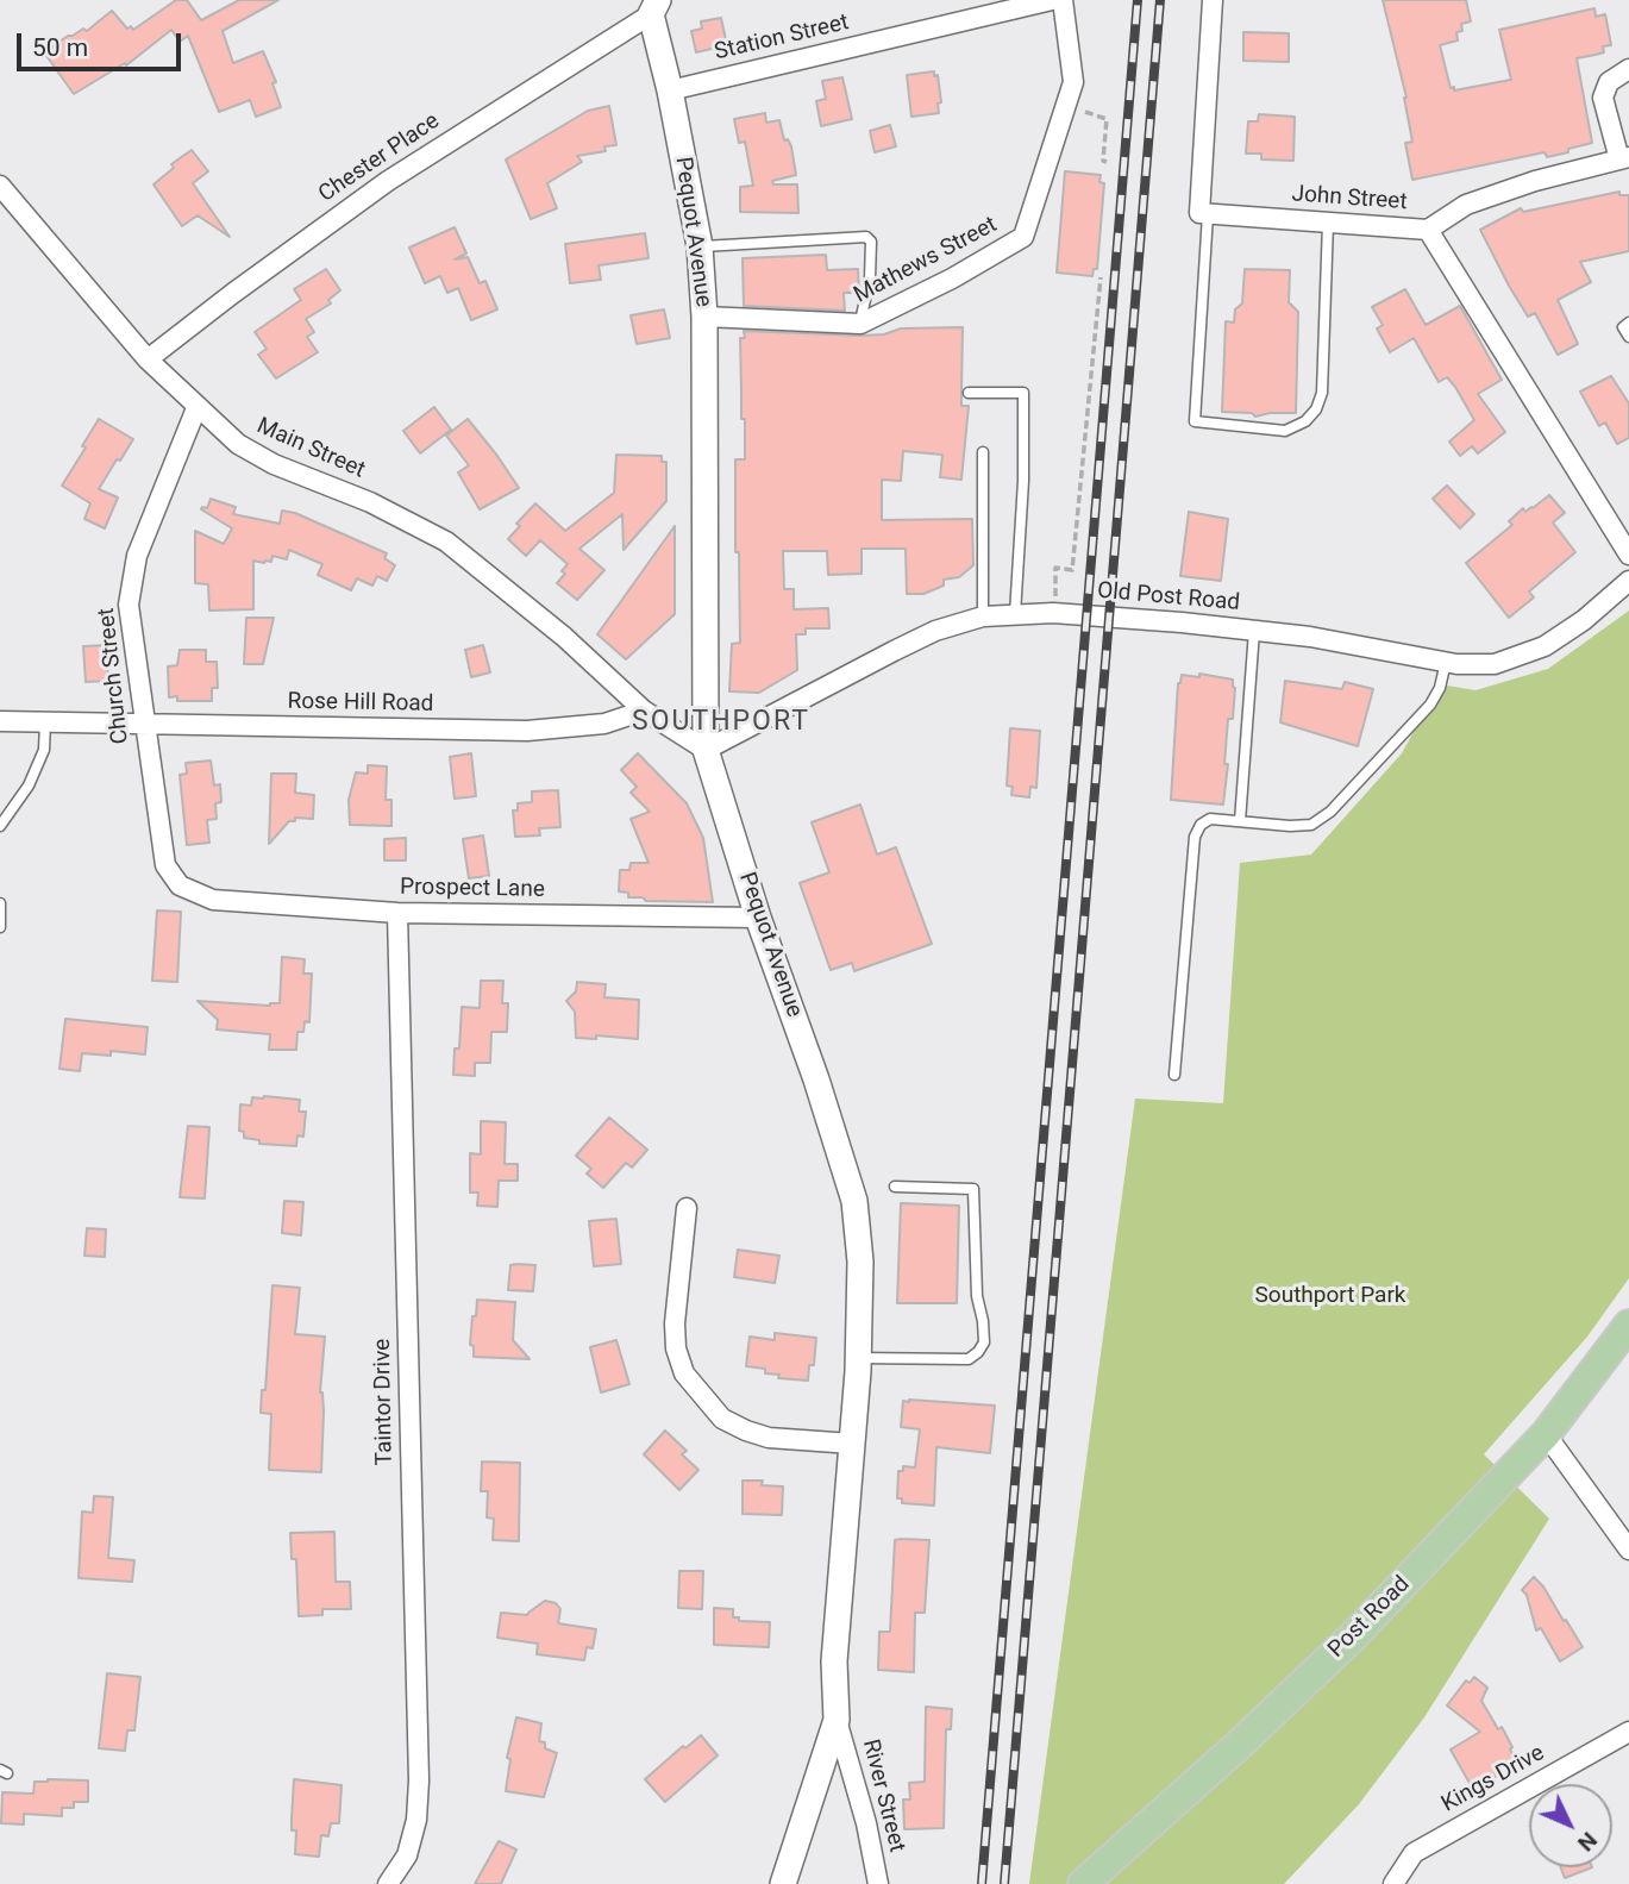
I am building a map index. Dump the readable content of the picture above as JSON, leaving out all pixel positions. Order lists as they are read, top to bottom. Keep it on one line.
{"streets":{"main road":["Post Road"],"street":["Station Street","Chester Place","John Street","Pequot Avenue","Mathews Street","Main Street","Old Post Road","Church Street","Rose Hill Road","Prospect Lane","Taintor Drive","Kings Drive","River Street"]},"crossings":[["Station Street","Pequot Avenue"],["Chester Place","Pequot Avenue"],["Chester Place","Main Street"],["Pequot Avenue","Mathews Street"],["Pequot Avenue","Old Post Road"],["Pequot Avenue","Prospect Lane"],["Pequot Avenue","River Street"],["Main Street","Church Street"],["Main Street","Rose Hill Road"],["Church Street","Rose Hill Road"],["Church Street","Prospect Lane"],["Prospect Lane","Taintor Drive"]],"districts":["SOUTHPORT"],"parks":["Southport Park"],"scale_bar":"50 m","north":"bottom right"}
